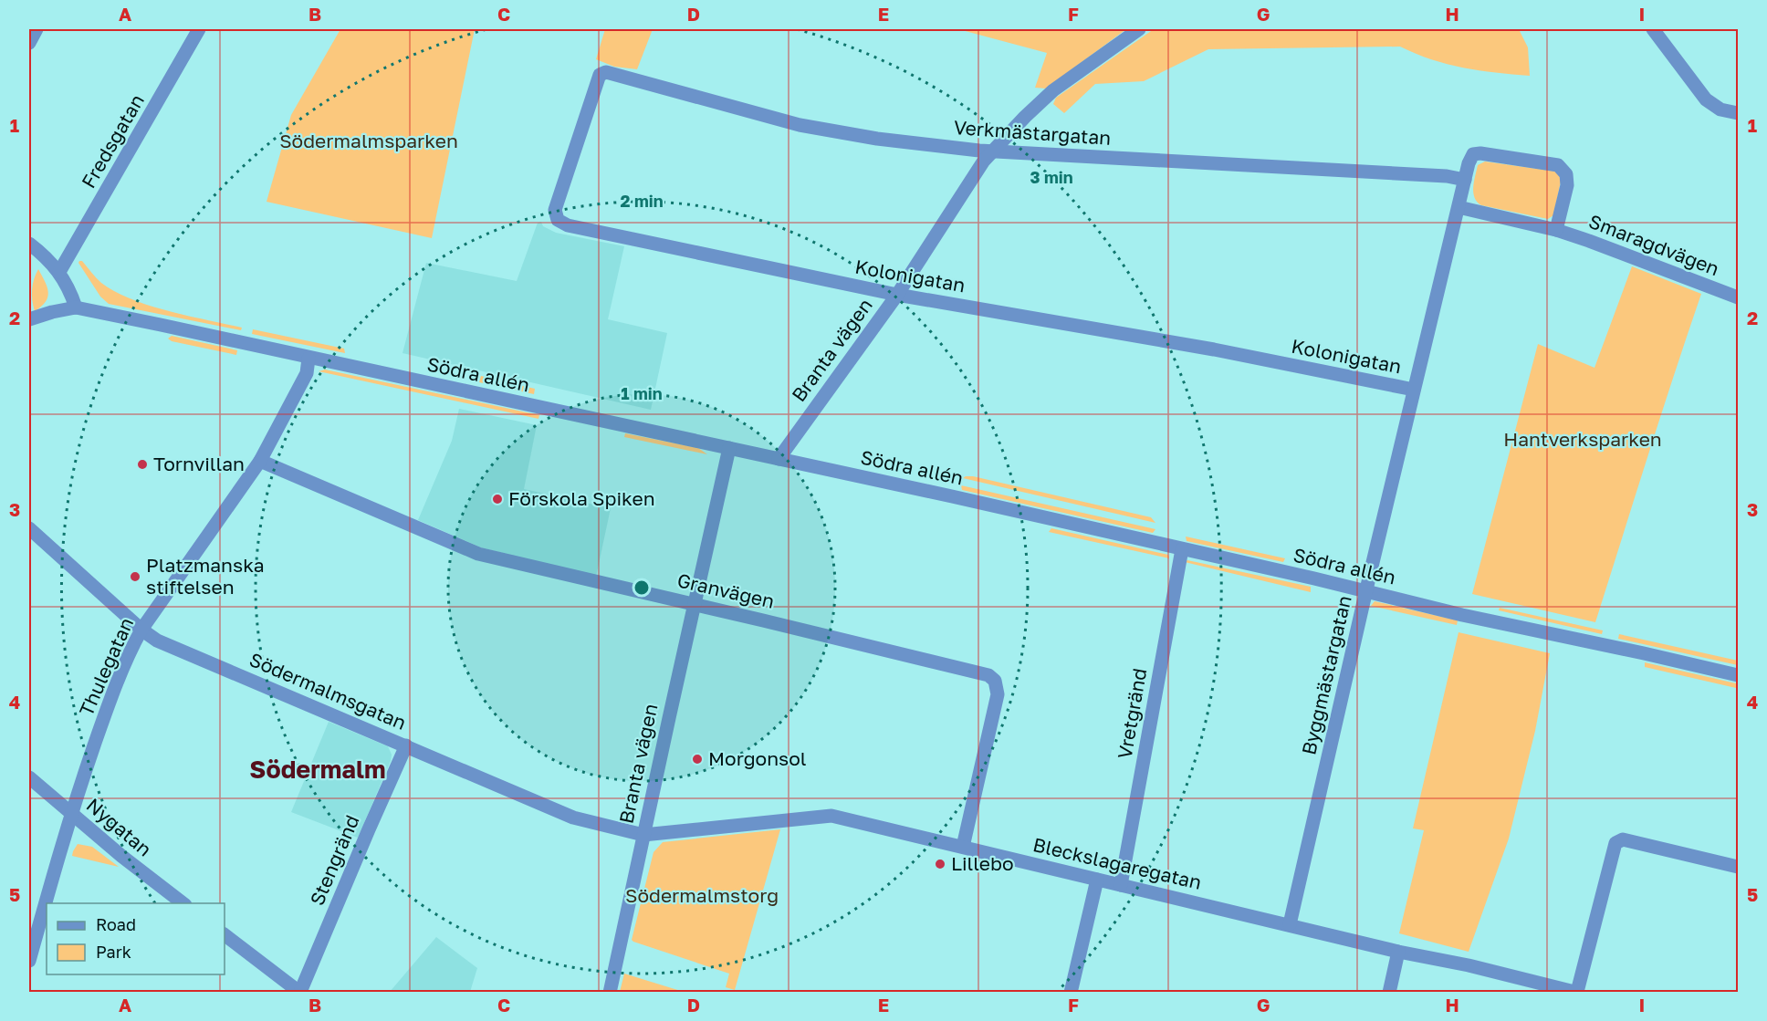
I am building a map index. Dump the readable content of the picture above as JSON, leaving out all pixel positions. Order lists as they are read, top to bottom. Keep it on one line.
{"streets":{"street":["Verkmästargatan","Fredsgatan","Smaragdvägen","Kolonigatan","Branta vägen","Södra allén","Granvägen","Thulegatan","Byggmästargatan","Södermalmsgatan","Vretgränd","Nygatan","Stengränd","Bleckslagaregatan"]},"crossings":[["Verkmästargatan","Kolonigatan"],["Verkmästargatan","Branta vägen"],["Verkmästargatan","Byggmästargatan"],["Smaragdvägen","Byggmästargatan"],["Kolonigatan","Branta vägen"],["Kolonigatan","Byggmästargatan"],["Branta vägen","Södra allén"],["Branta vägen","Granvägen"],["Branta vägen","Södermalmsgatan"],["Branta vägen","Bleckslagaregatan"],["Södra allén","Thulegatan"],["Södra allén","Byggmästargatan"],["Södra allén","Vretgränd"],["Granvägen","Thulegatan"],["Granvägen","Bleckslagaregatan"],["Thulegatan","Södermalmsgatan"],["Thulegatan","Nygatan"],["Byggmästargatan","Bleckslagaregatan"],["Södermalmsgatan","Stengränd"],["Södermalmsgatan","Bleckslagaregatan"],["Vretgränd","Bleckslagaregatan"]],"districts":["Södermalm"],"parks":["Södermalmsparken","Hantverksparken","Södermalmstorg"],"places":["Tornvillan","Förskola Spiken","Platzmanska stiftelsen","Morgonsol","Lillebo"],"legend":["Road","Park"],"grid":{"columns":["A","B","C","D","E","F","G","H","I"],"rows":["1","2","3","4","5"]},"rings":["3 min","2 min","1 min"]}
